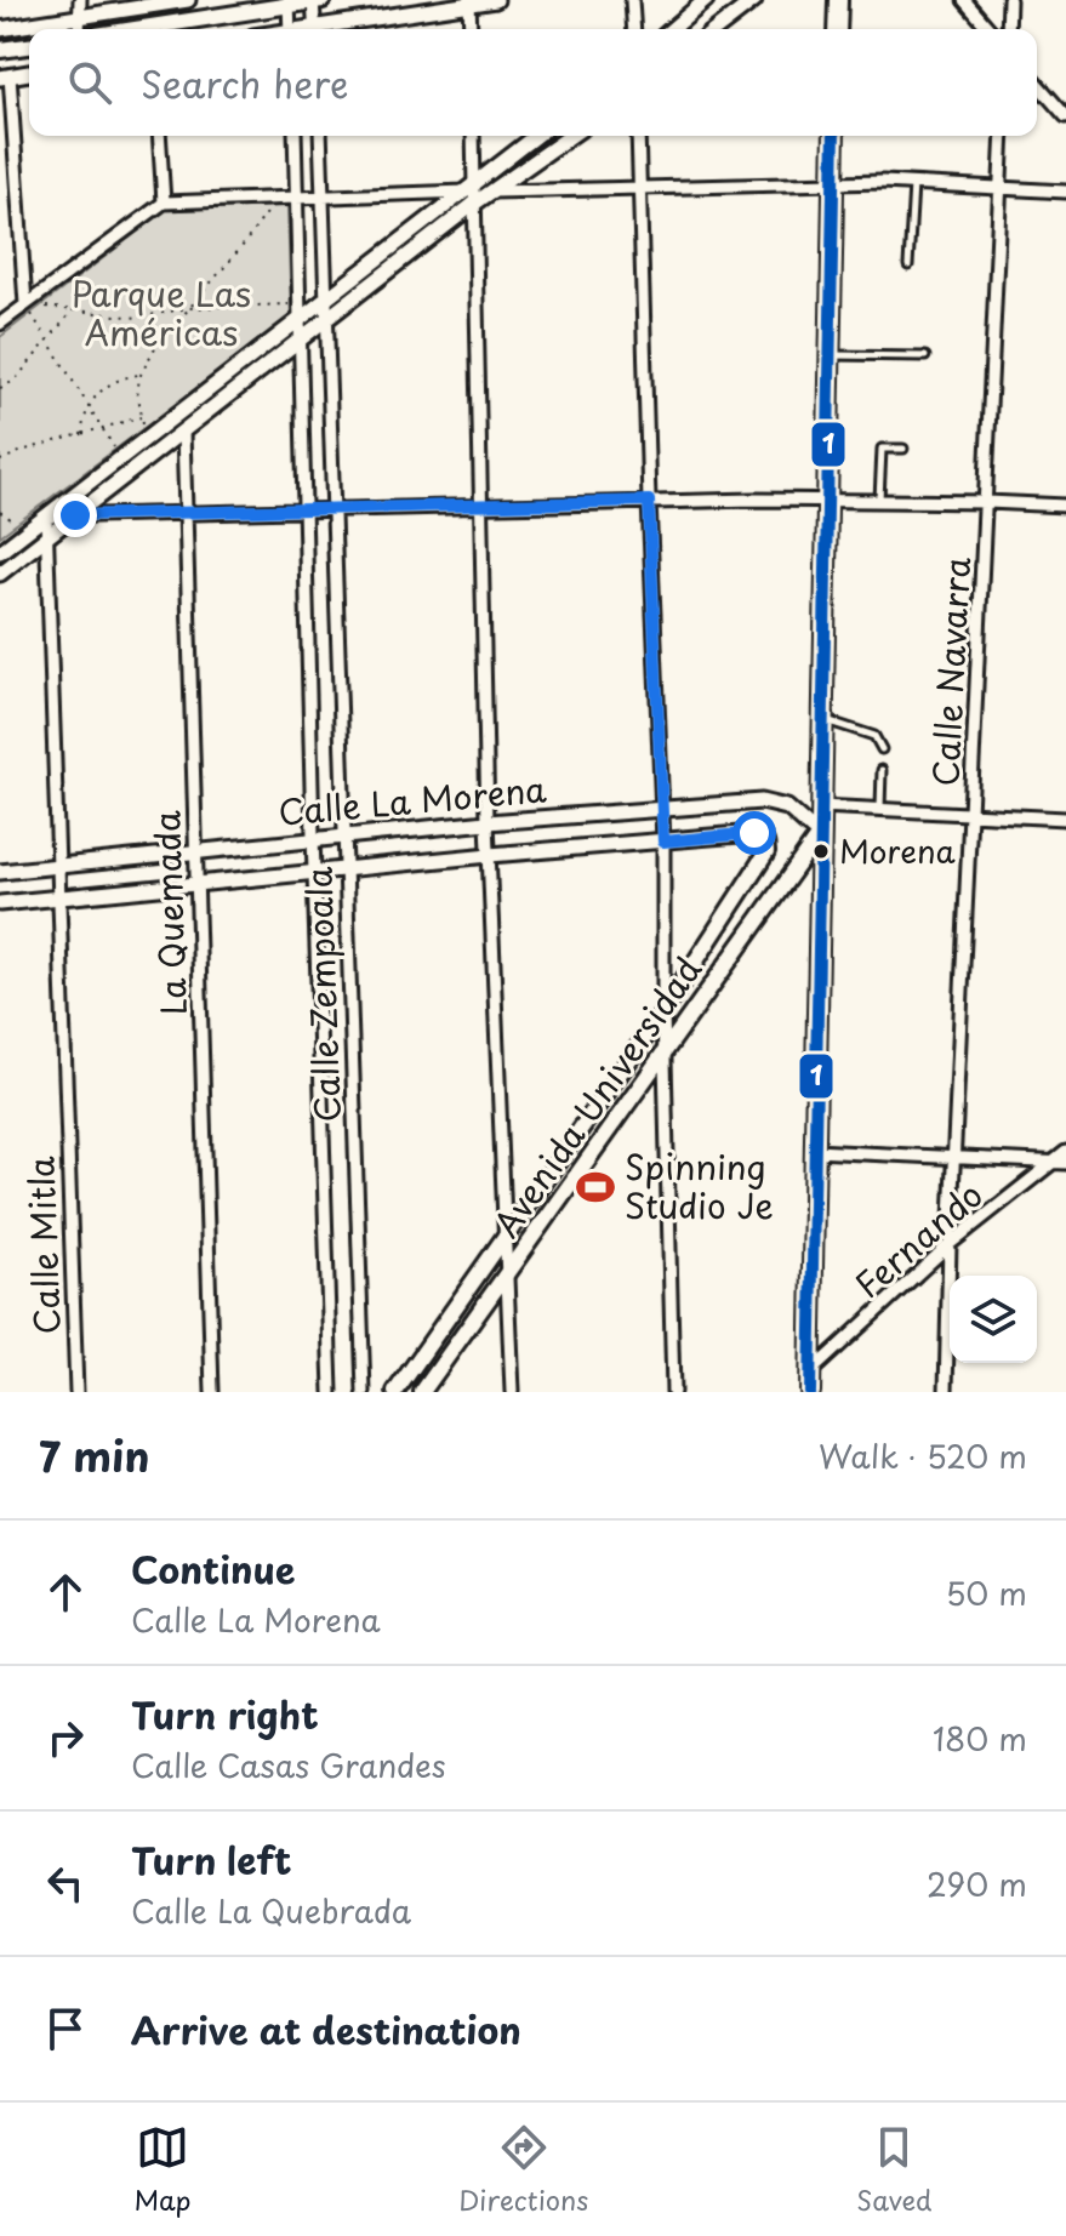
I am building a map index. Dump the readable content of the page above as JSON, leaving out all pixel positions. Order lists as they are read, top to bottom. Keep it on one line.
{"streets":{"main road":["Avenida Universidad"],"street":["Calle Navarra","Calle La Morena","La Quemada","Calle Zempoala","Fernando","Calle Mitla"]},"crossings":[["Calle Navarra","Fernando"],["Calle La Morena","La Quemada"],["Calle La Morena","Calle Zempoala"],["Calle La Morena","Avenida Universidad"],["Calle La Morena","Calle Mitla"]],"parks":["Parque Las Américas"],"places":{"other":["Morena"],"sports":["Spinning Studio Je"]},"lines":["transit line 1"],"page":{"search":"Search here","heading":["7 min","Walk · 520 m"],"list":[["Continue","Calle La Morena","50 m"],["Turn right","Calle Casas Grandes","180 m"],["Turn left","Calle La Quebrada","290 m"],"Arrive at destination"],"nav":["Map","Directions","Saved"]}}
